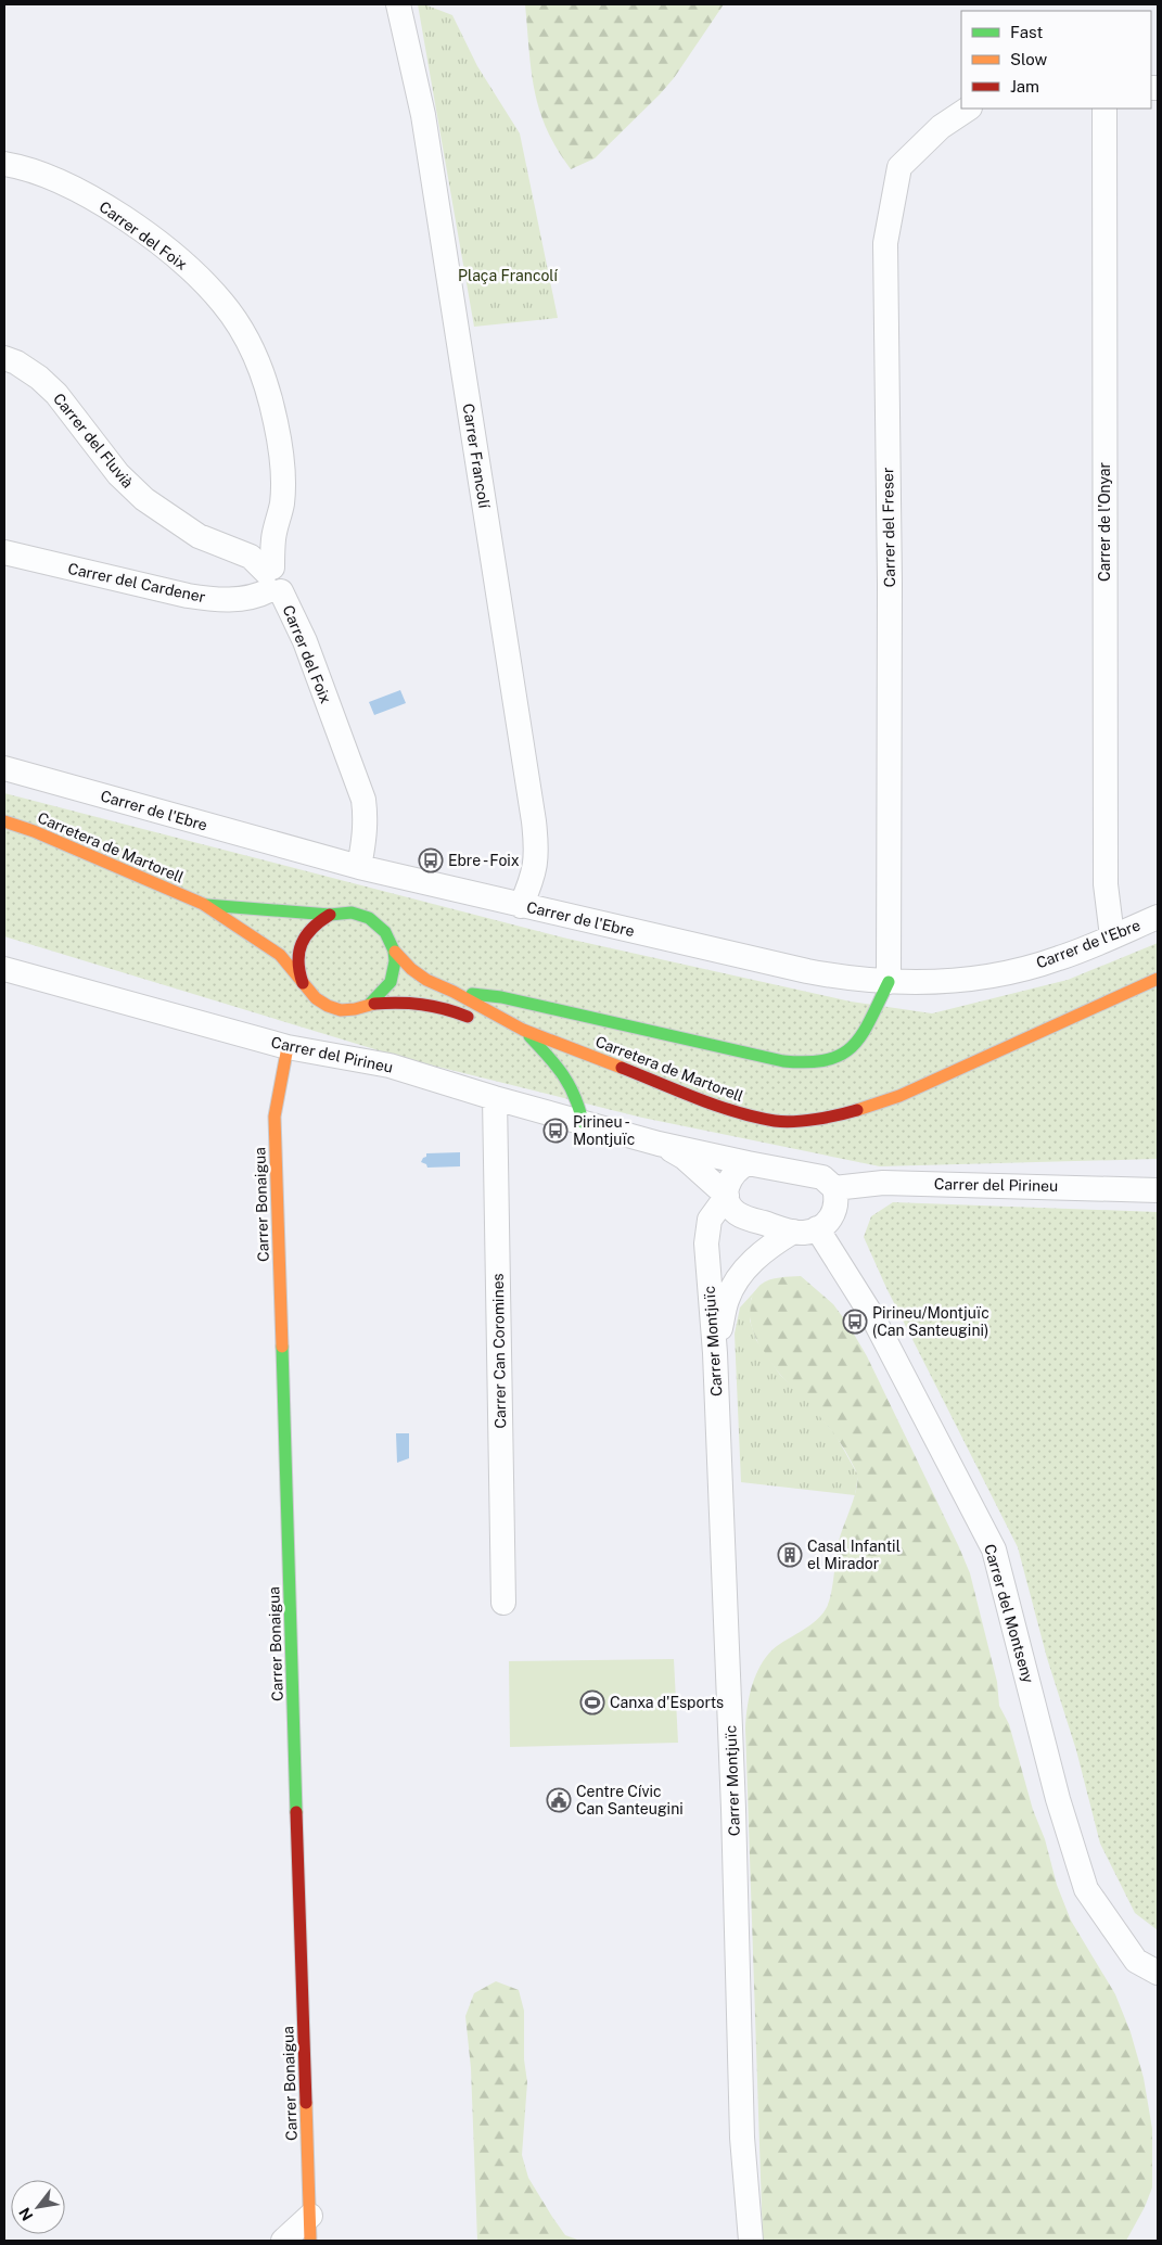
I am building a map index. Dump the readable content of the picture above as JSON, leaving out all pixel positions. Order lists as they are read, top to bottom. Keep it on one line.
{"streets":{"main road":["Carretera de Martorell","Carrer Bonaigua"],"street":["Carrer del Foix","Carrer del Fluvià","Carrer Francolí","Carrer de l'Onyar","Carrer del Freser","Carrer del Cardener","Carrer de l'Ebre","Carrer del Pirineu","Carrer Montjuïc","Carrer Can Coromines","Carrer del Montseny"]},"crossings":[["Carrer del Foix","Carrer del Fluvià"],["Carrer del Foix","Carrer del Cardener"],["Carrer del Foix","Carrer de l'Ebre"],["Carrer del Fluvià","Carrer del Cardener"],["Carrer Francolí","Carrer de l'Ebre"],["Carrer de l'Onyar","Carrer de l'Ebre"],["Carrer del Freser","Carrer de l'Ebre"],["Carrer del Pirineu","Carrer Bonaigua"],["Carrer del Pirineu","Carrer Montjuïc"],["Carrer del Pirineu","Carrer Can Coromines"],["Carrer del Pirineu","Carrer del Montseny"]],"parks":["Plaça Francolí"],"places":{"bus stop":["Ebre - Foix","Pirineu - Montjuïc","Pirineu/Montjuïc (Can Santeugini)"],"building":["Casal Infantil el Mirador"],"sports":["Canxa d'Esports"],"public building":["Centre Cívic Can Santeugini"]},"legend":["Fast","Slow","Jam"],"north":"bottom left"}
